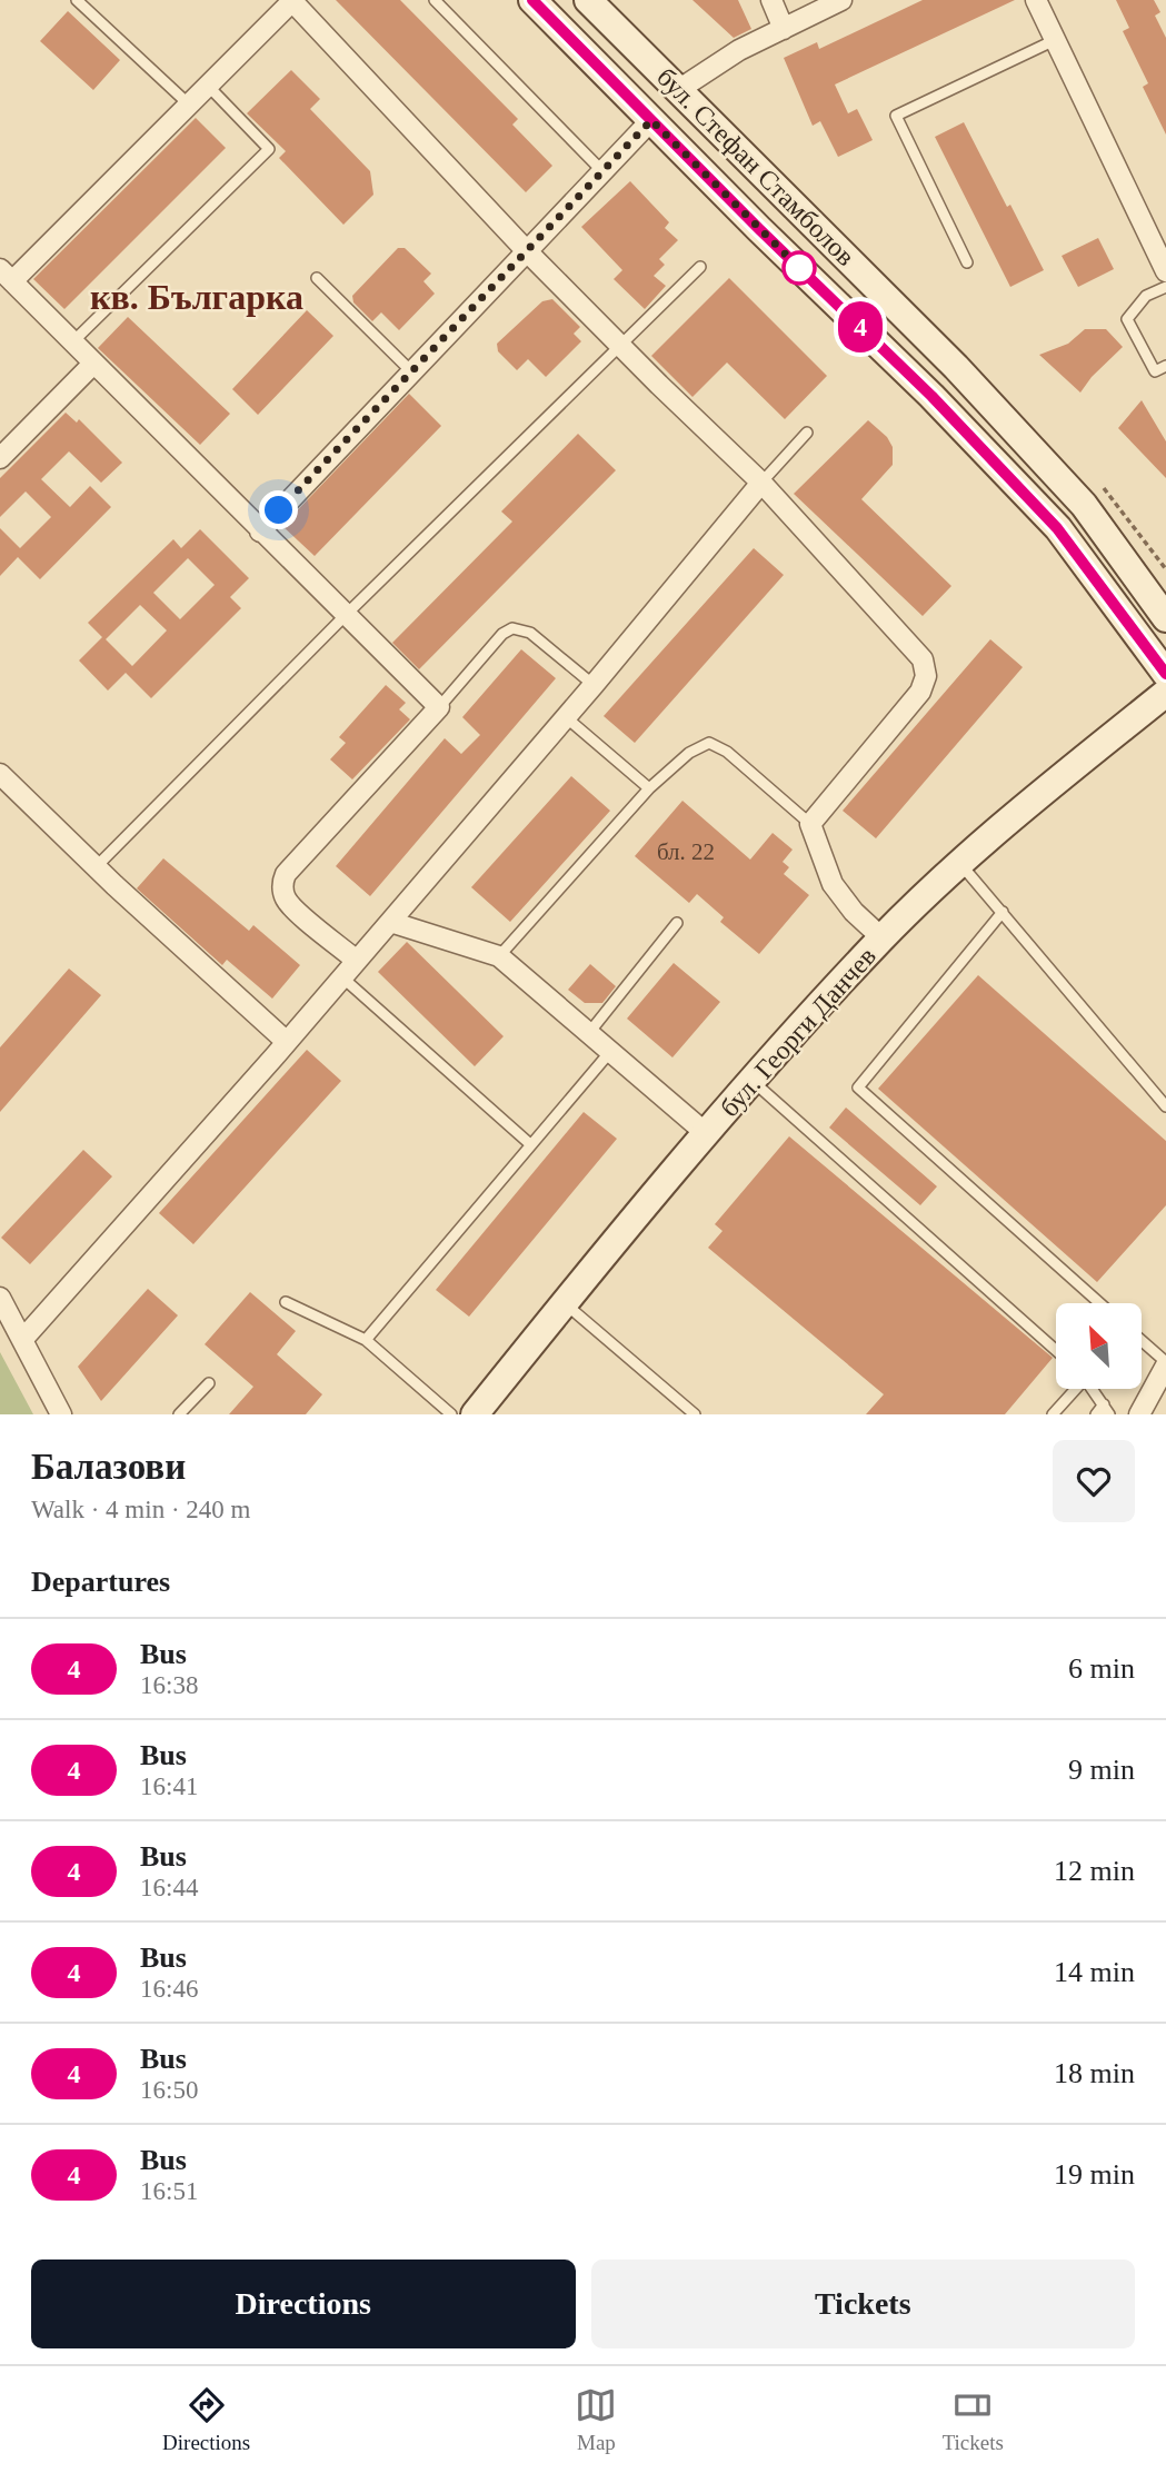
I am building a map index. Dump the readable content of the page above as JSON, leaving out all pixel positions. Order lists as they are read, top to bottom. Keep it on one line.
{"streets":{"main road":["бул. Стефан Стамболов","бул. Георги Данчев"]},"districts":["кв. Българка"],"lines":["bus line 4"],"house_numbers":["бл. 22"],"north":"top left","page":{"on_map":"4","heading":[["Балазови","Walk · 4 min · 240 m"],"Departures"],"list":[{"mark":"4","name":"Bus","note":"16:38","value":"6 min"},{"mark":"4","name":"Bus","note":"16:41","value":"9 min"},{"mark":"4","name":"Bus","note":"16:44","value":"12 min"},{"mark":"4","name":"Bus","note":"16:46","value":"14 min"},{"mark":"4","name":"Bus","note":"16:50","value":"18 min"},{"mark":"4","name":"Bus","note":"16:51","value":"19 min"}],"buttons":["Directions","Tickets"],"tabs":["Directions","Map","Tickets"]}}
